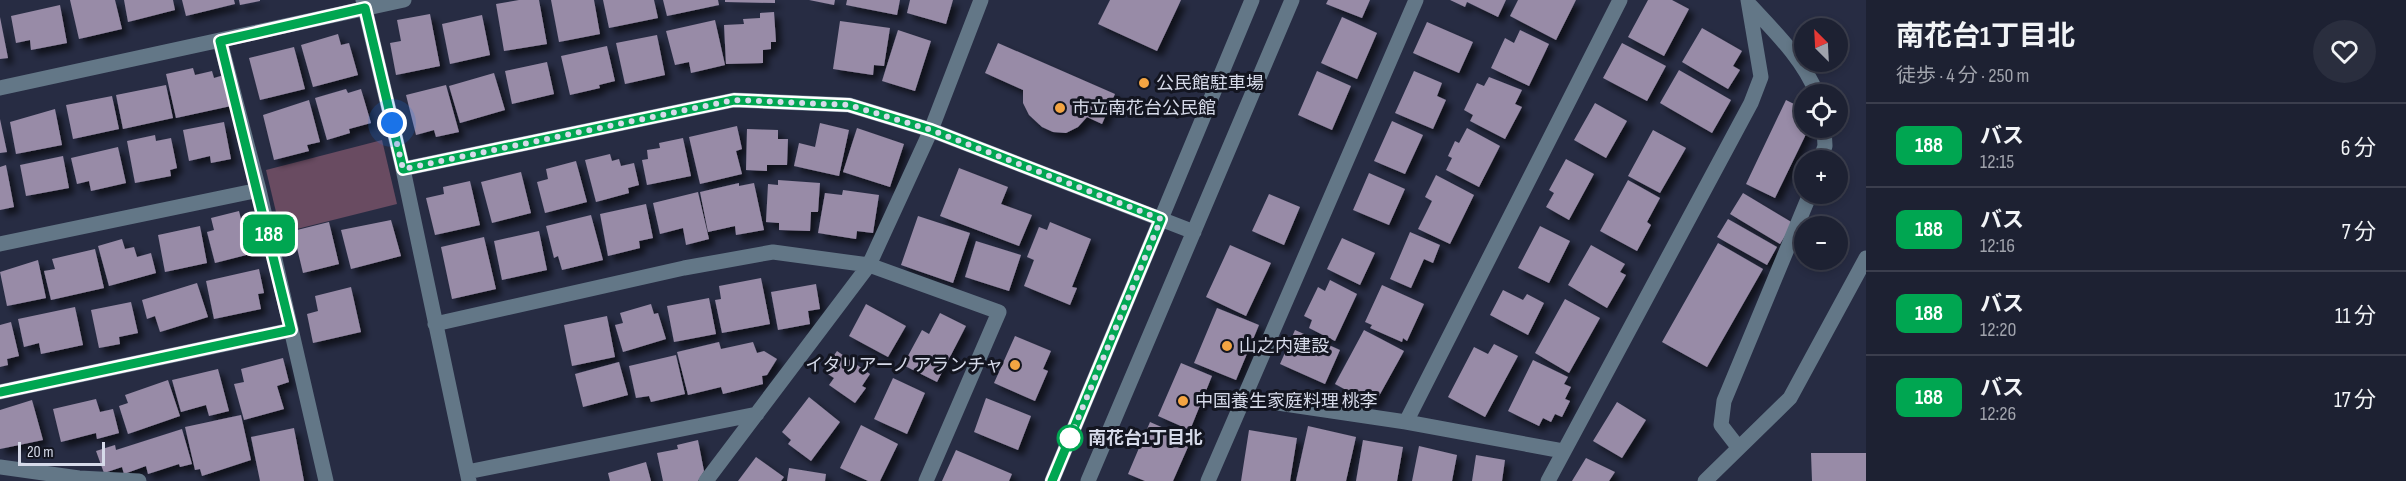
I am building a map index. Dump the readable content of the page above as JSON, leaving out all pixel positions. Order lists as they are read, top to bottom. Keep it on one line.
{"places":["公民館駐車場","市立南花台公民館","山之内建設","イタリアーノ アランチャ","中国養生家庭料理 桃李","南花台1丁目北"],"lines":["bus line 188"],"scale_bar":"20 m","north":"top left","page":{"on_map":"188","heading":["南花台1丁目北","徒歩 · 4 分 · 250 m"],"map_buttons":["+","−"],"list":[{"mark":"188","name":"バス","note":"12:15","value":"6 分"},{"mark":"188","name":"バス","note":"12:16","value":"7 分"},{"mark":"188","name":"バス","note":"12:20","value":"11 分"},{"mark":"188","name":"バス","note":"12:26","value":"17 分"}],"scale":"20 m"}}
